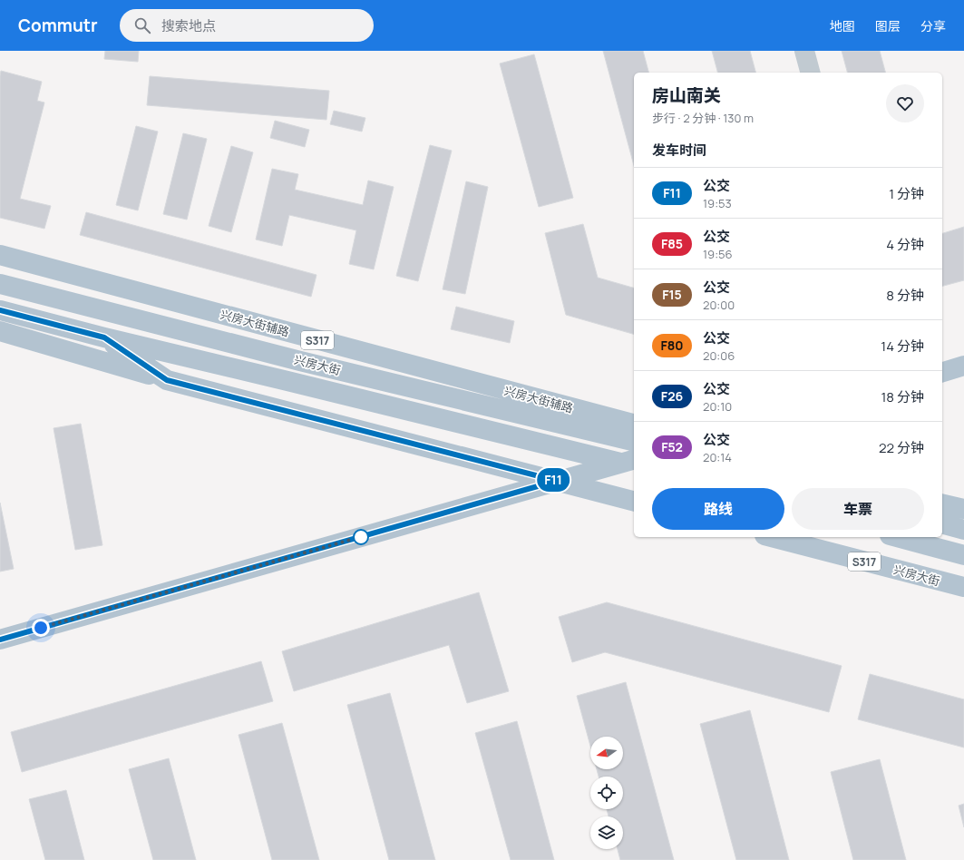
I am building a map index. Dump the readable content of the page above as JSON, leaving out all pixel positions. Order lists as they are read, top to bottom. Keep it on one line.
{"streets":{"main road":["兴房大街辅路","S317","兴房大街"]},"lines":["bus line F11"],"north":"left","page":{"header":"Commutr","search":"搜索地点","nav":["地图","图层","分享"],"on_map":"F11","heading":[["房山南关","步行 · 2 分钟 · 130 m"],"发车时间"],"list":[{"mark":"F11","name":"公交","note":"19:53","value":"1 分钟"},{"mark":"F85","name":"公交","note":"19:56","value":"4 分钟"},{"mark":"F15","name":"公交","note":"20:00","value":"8 分钟"},{"mark":"F80","name":"公交","note":"20:06","value":"14 分钟"},{"mark":"F26","name":"公交","note":"20:10","value":"18 分钟"},{"mark":"F52","name":"公交","note":"20:14","value":"22 分钟"}],"buttons":["路线","车票"]}}
